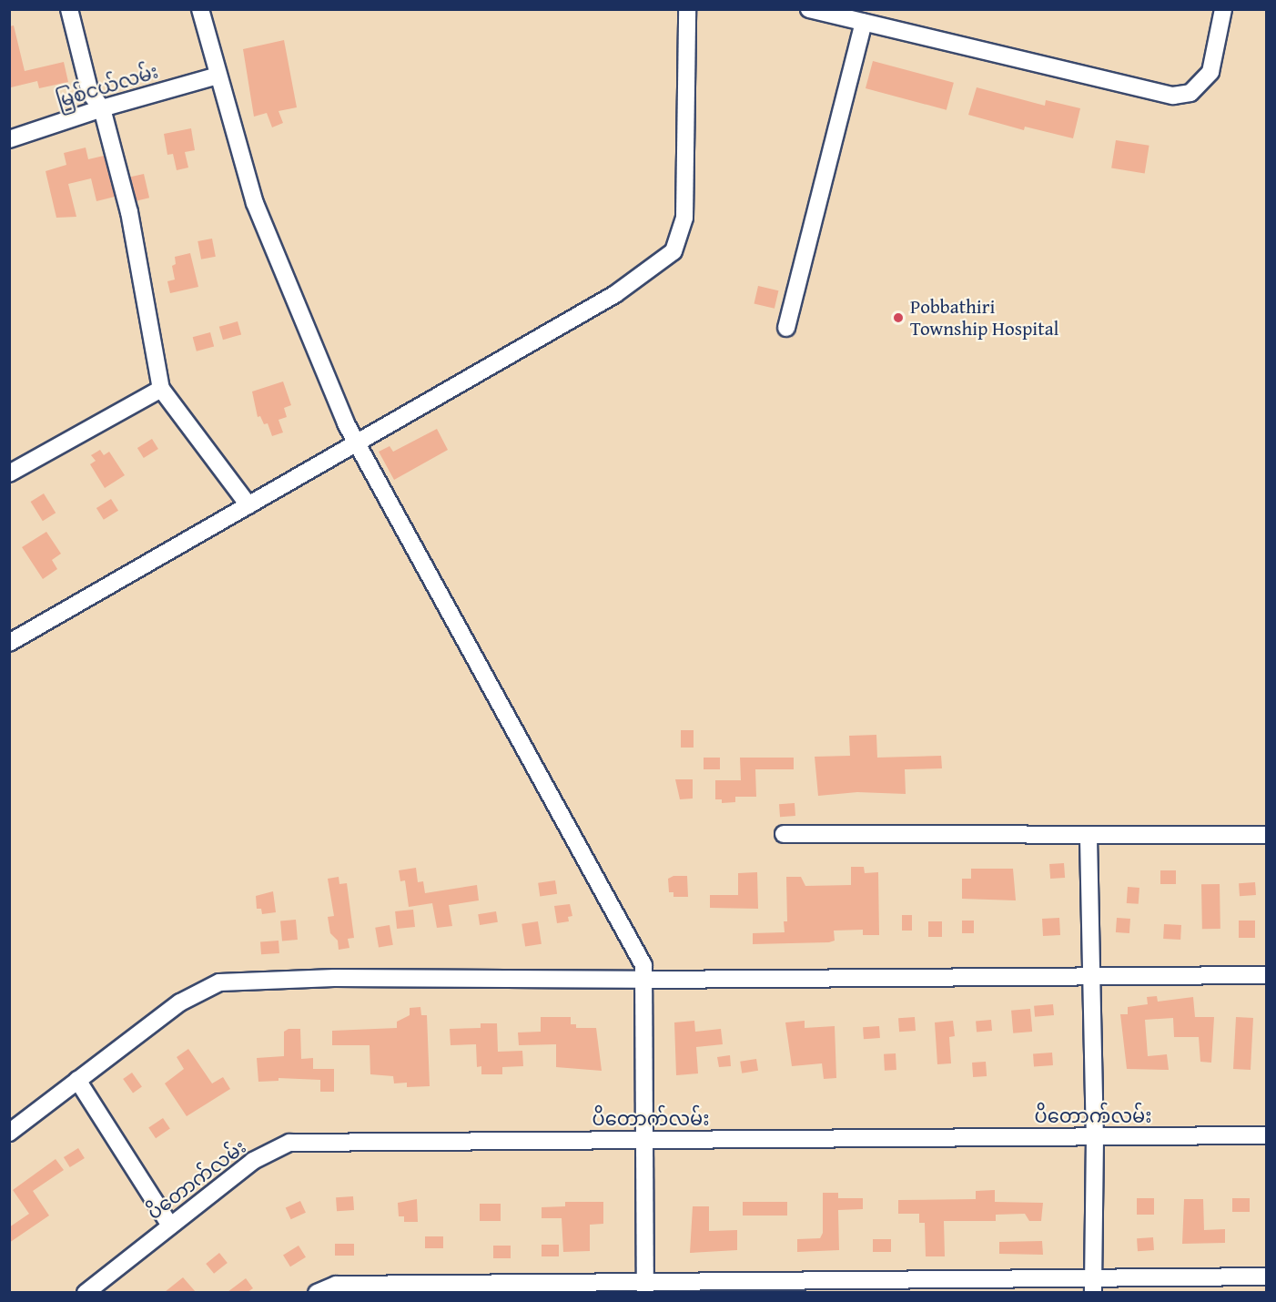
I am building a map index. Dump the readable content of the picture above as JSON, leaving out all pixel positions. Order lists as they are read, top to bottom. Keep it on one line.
{"streets":{"street":["မြစ်ငယ်လမ်း","ပိတောက်လမ်း"]},"places":["Pobbathiri Township Hospital"]}
